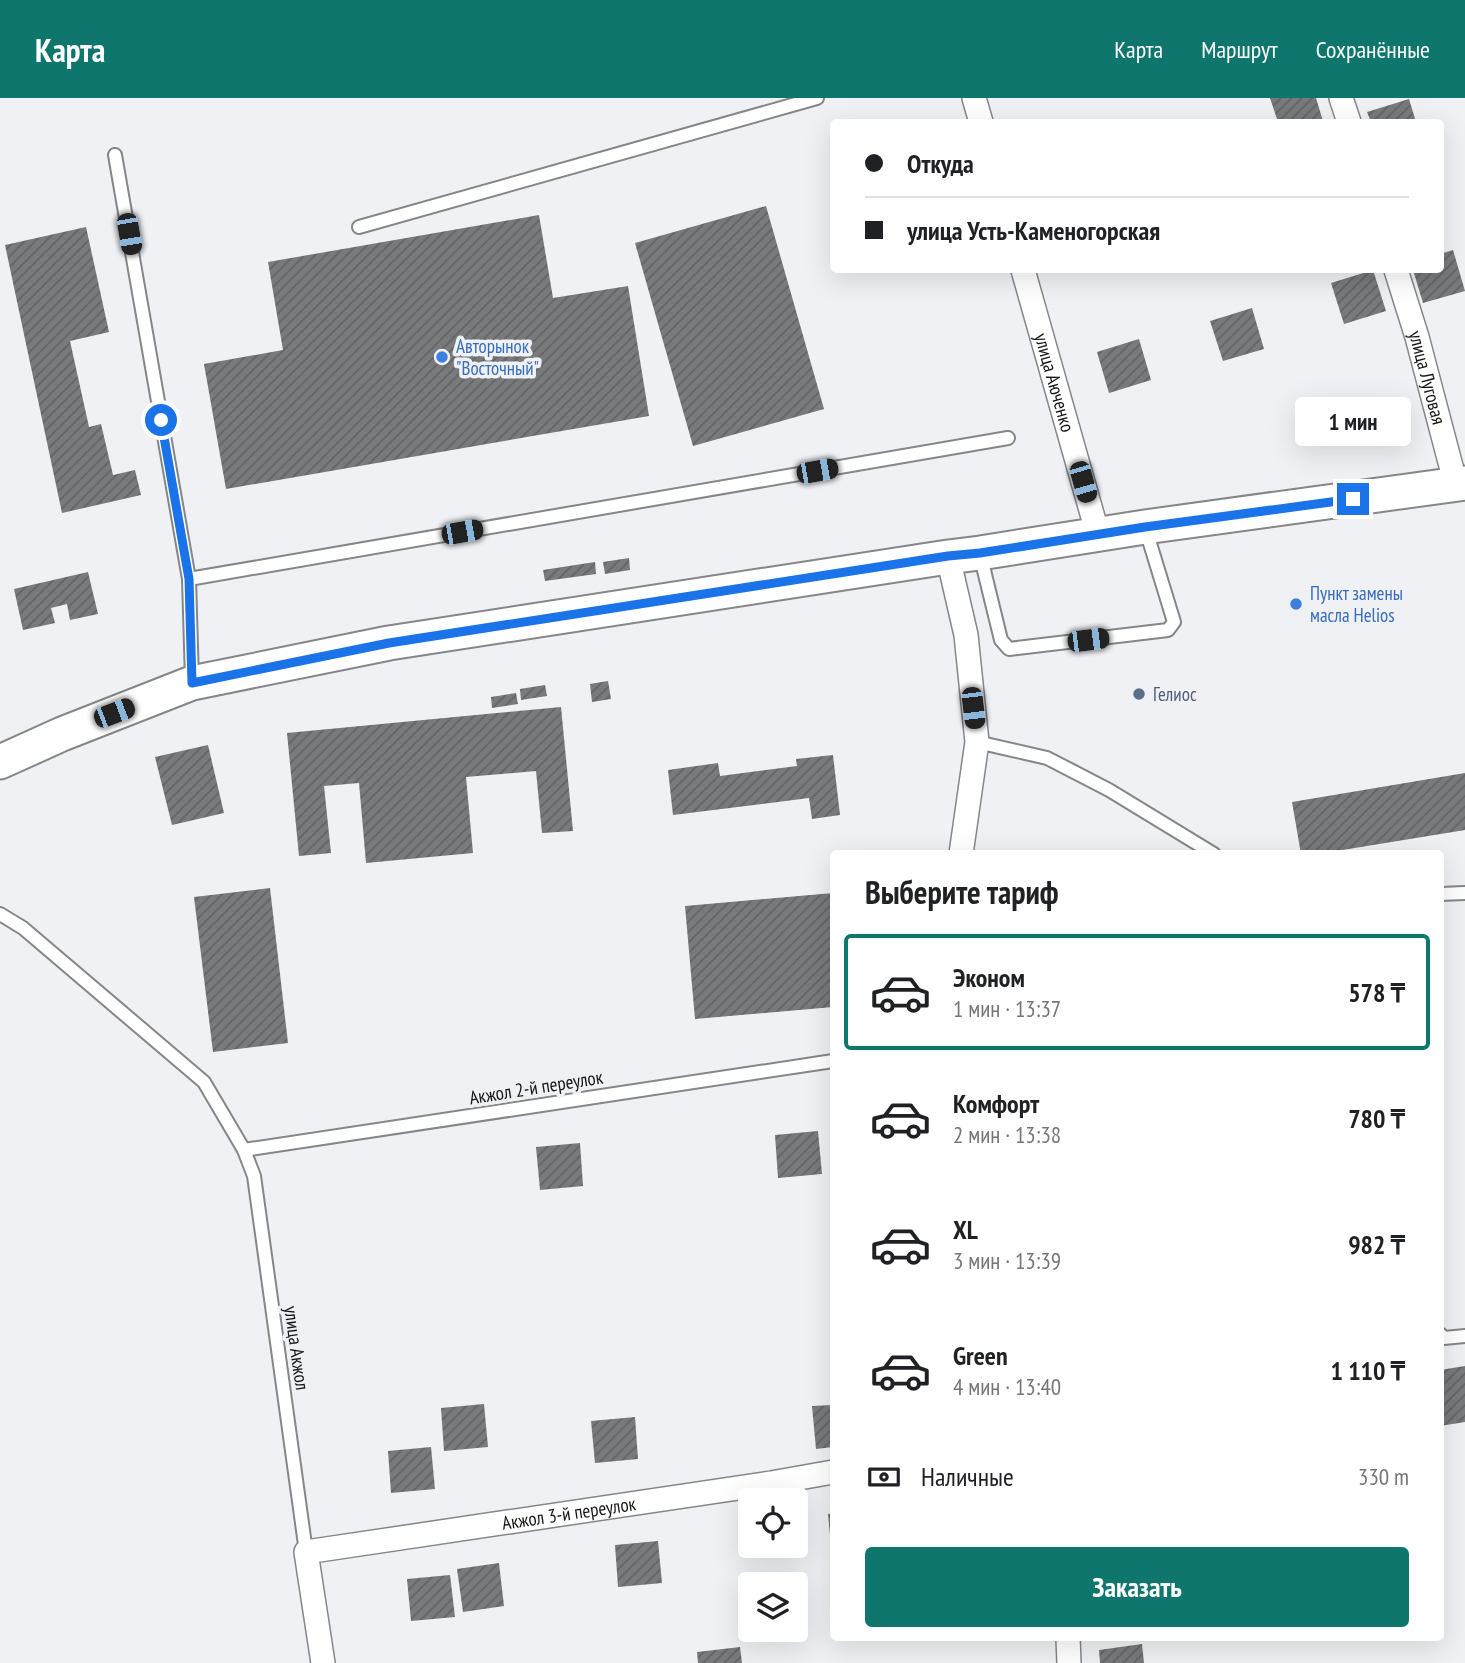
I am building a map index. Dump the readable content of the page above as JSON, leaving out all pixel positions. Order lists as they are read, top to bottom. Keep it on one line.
{"streets":{"street":["улица Луговая","улица Аюченко","Акжол 3-й переулок"],"lane":["Акжол 2-й переулок","улица Акжол"]},"crossings":[["Акжол 2-й переулок","улица Акжол"],["улица Акжол","Акжол 3-й переулок"]],"places":["Авторынок \"Восточный\"","Пункт замены масла Helios","Гелиос"],"page":{"header":"Карта","nav":["Карта","Маршрут","Сохранённые"],"banner":["Откуда","улица Усть-Каменогорская"],"bubble":"1 мин","heading":"Выберите тариф","list":[{"name":"Эконом","note":"1 мин · 13:37","value":"578 ₸"},{"name":"Комфорт","note":"2 мин · 13:38","value":"780 ₸"},{"name":"XL","note":"3 мин · 13:39","value":"982 ₸"},{"name":"Green","note":"4 мин · 13:40","value":"1 110 ₸"}],"pay":["Наличные","330 m"],"buttons":"Заказать"}}
